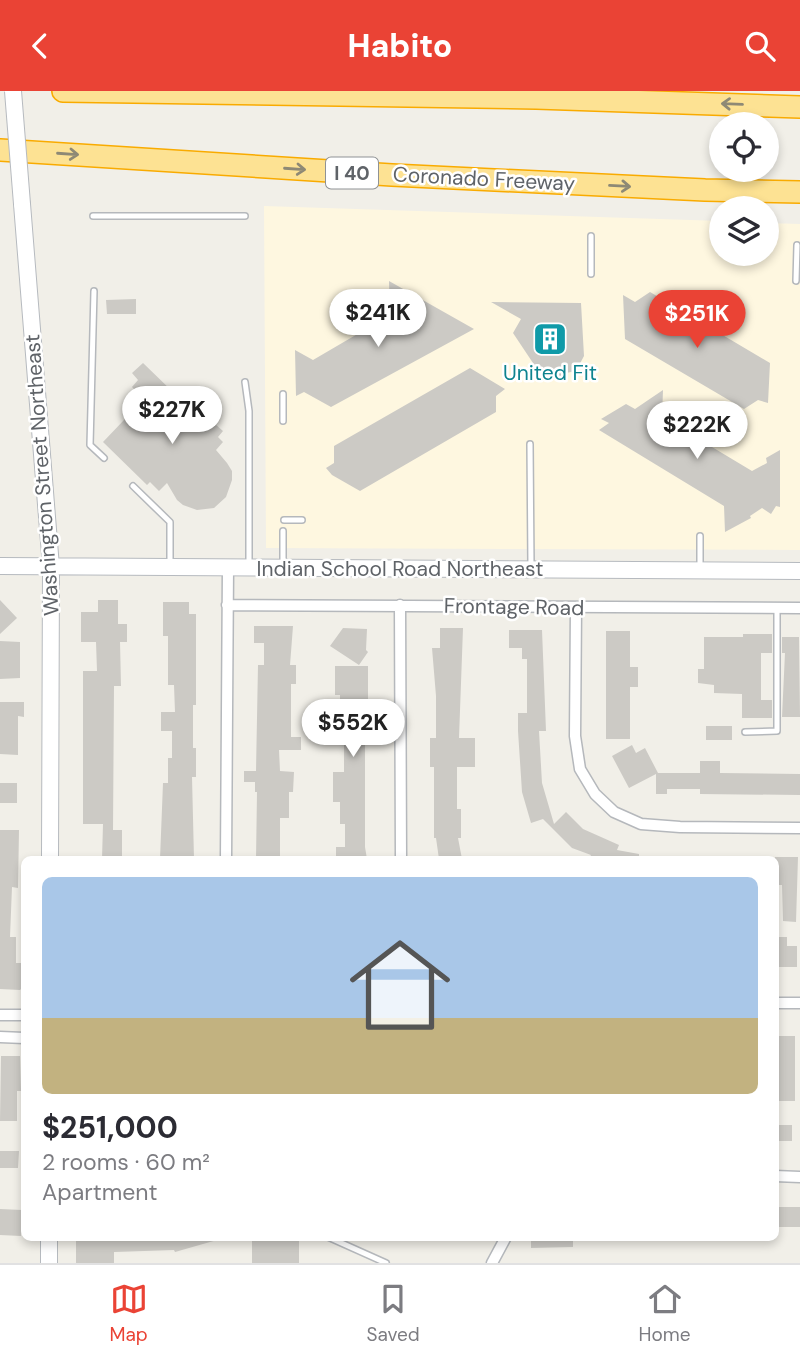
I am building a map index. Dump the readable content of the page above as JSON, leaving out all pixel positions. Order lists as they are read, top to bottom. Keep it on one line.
{"streets":{"highway":["I 40","Coronado Freeway"],"street":["Washington Street Northeast","Indian School Road Northeast","Frontage Road"]},"crossings":[["Washington Street Northeast","Indian School Road Northeast"]],"places":{"building":["United Fit"]},"page":{"header":"Habito","price":["$241K","$251K","$227K","$222K","$552K"],"list":[{"name":"$251,000","note":"2 rooms · 60 m² · Apartment"}],"tabs":["Map","Saved","Home"]}}
